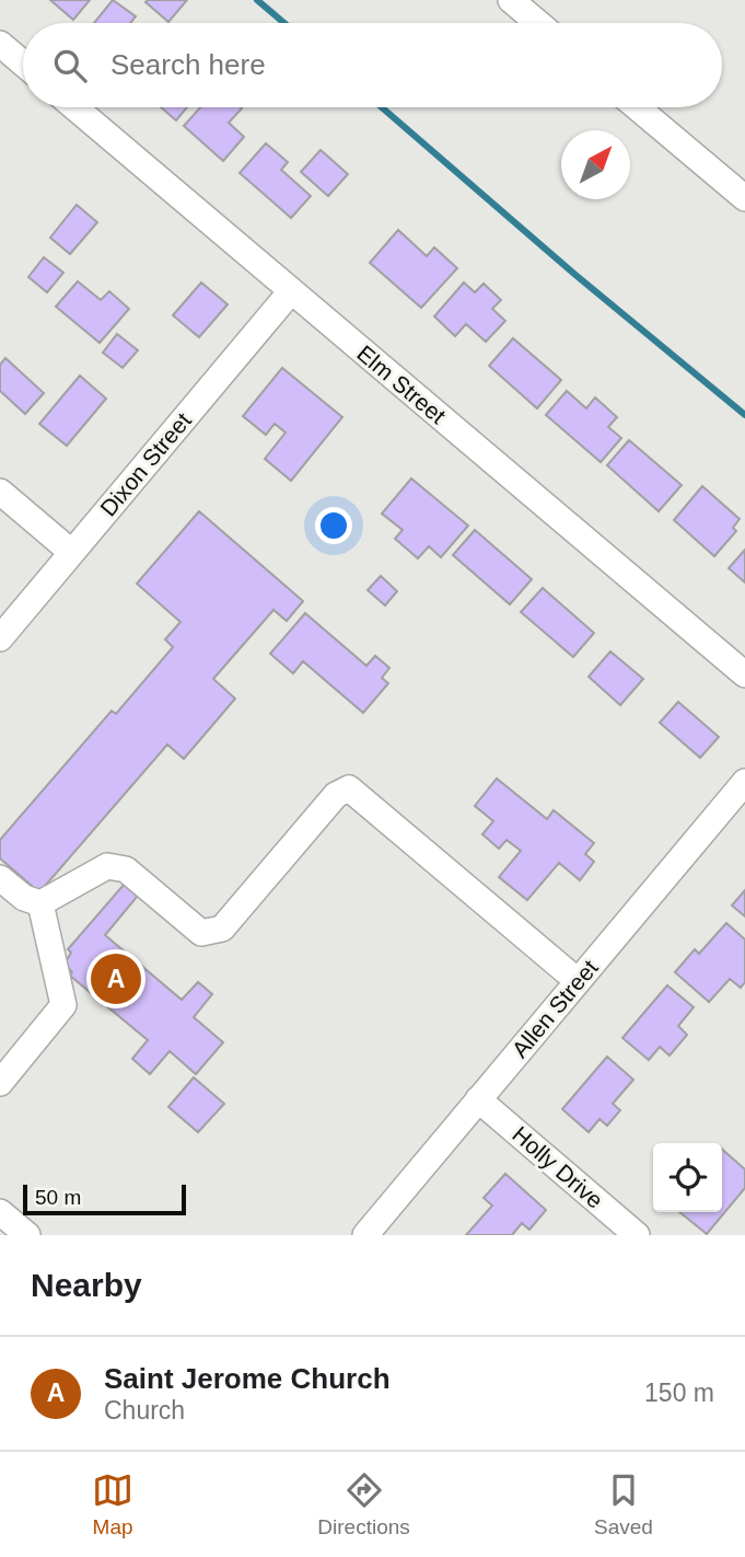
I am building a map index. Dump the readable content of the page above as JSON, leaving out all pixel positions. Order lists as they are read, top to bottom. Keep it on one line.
{"streets":{"street":["Elm Street","Dixon Street","Allen Street","Holly Drive"]},"crossings":[["Elm Street","Dixon Street"],["Allen Street","Holly Drive"]],"scale_bar":"50 m","north":"top right","page":{"search":"Search here","pins":"A","scale":"50 m","heading":"Nearby","list":[{"mark":"A","name":"Saint Jerome Church","note":"Church","value":"150 m"}],"nav":["Map","Directions","Saved"]}}
